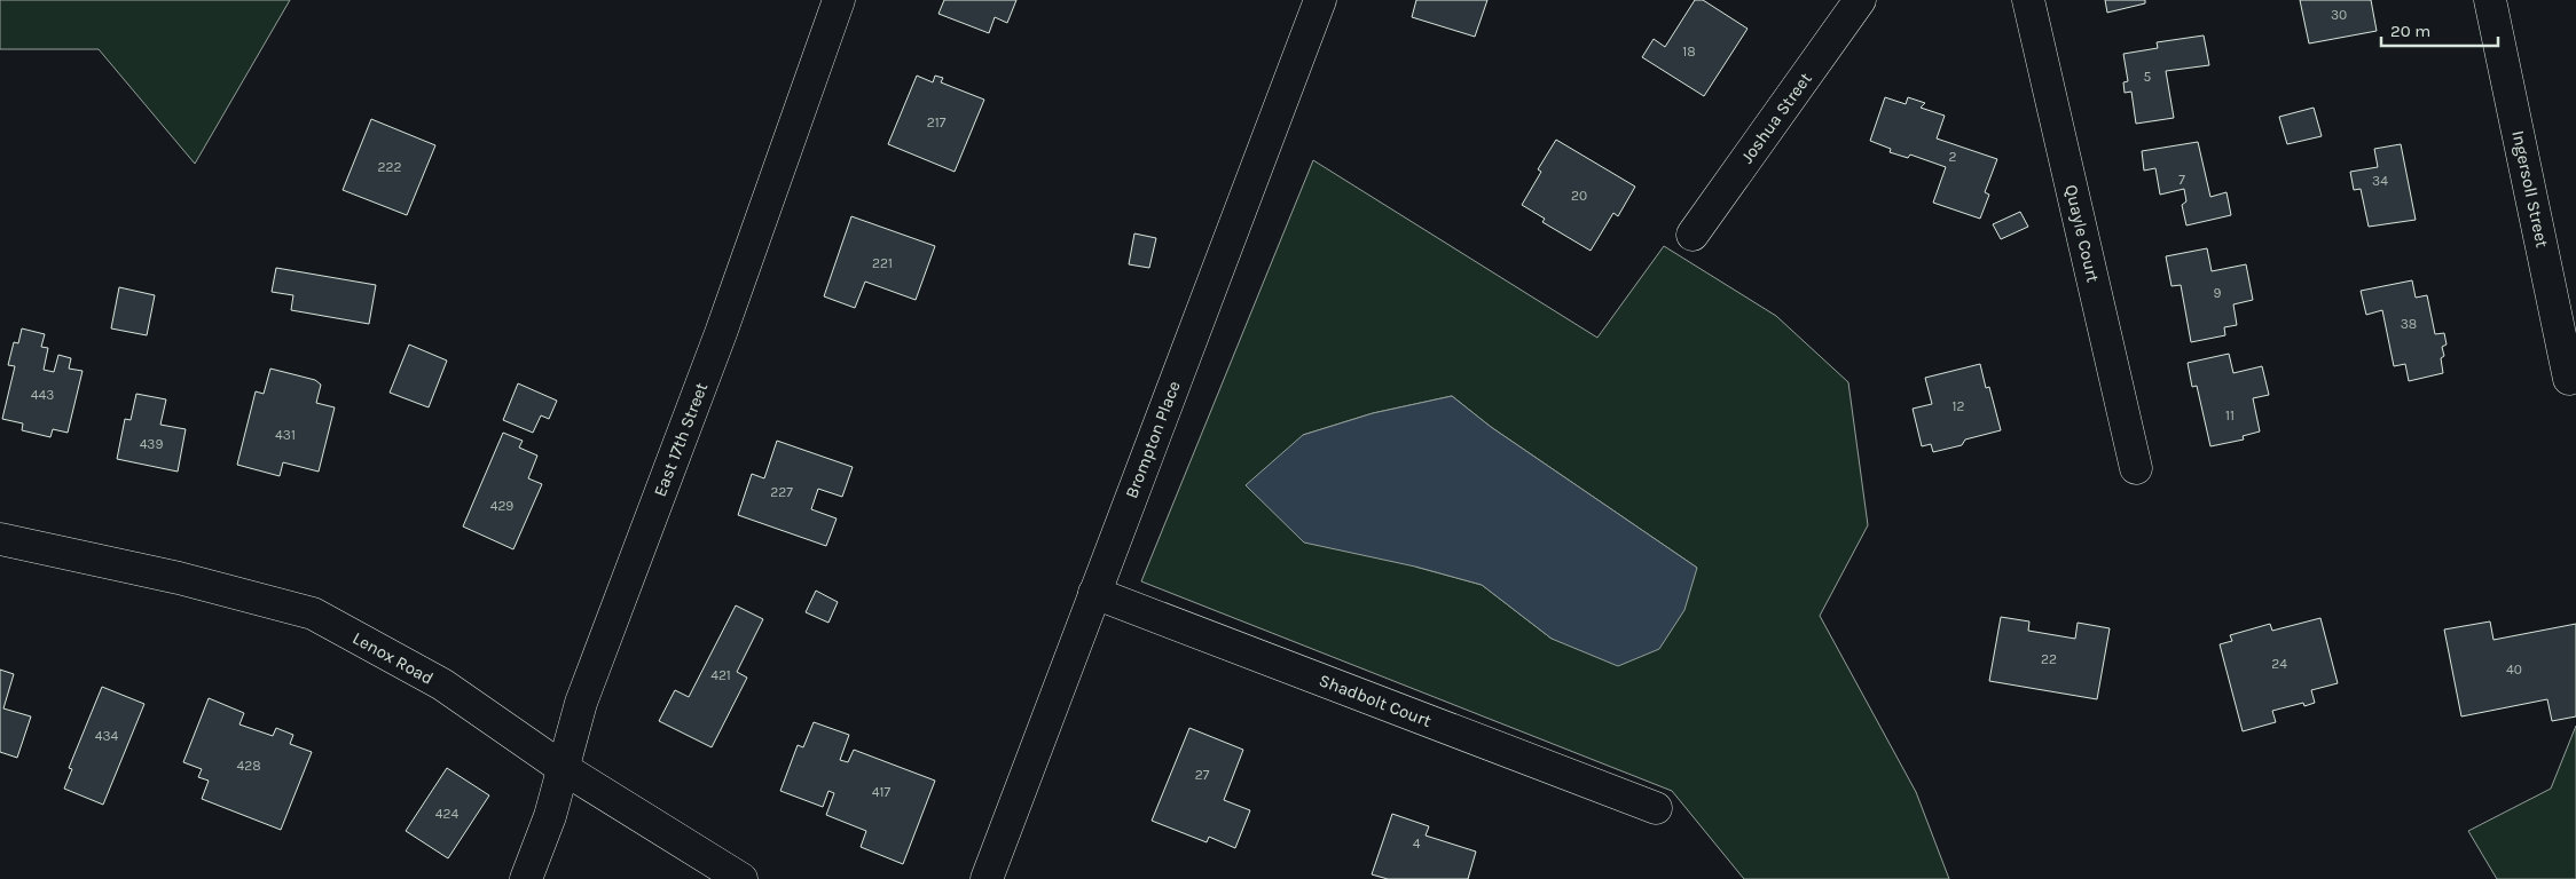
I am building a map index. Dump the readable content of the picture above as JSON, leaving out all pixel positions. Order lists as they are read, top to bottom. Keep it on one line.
{"streets":{"street":["Joshua Street","Ingersoll Street","Quayle Court","East 17th Street","Brompton Place","Lenox Road","Shadbolt Court"]},"crossings":[["East 17th Street","Lenox Road"],["Brompton Place","Shadbolt Court"]],"house_numbers":["30","18","5","217","2","222","7","34","20","221","9","38","443","12","11","431","439","227","429","22","24","40","421","434","428","27","417","424","4"],"scale_bar":"20 m"}
